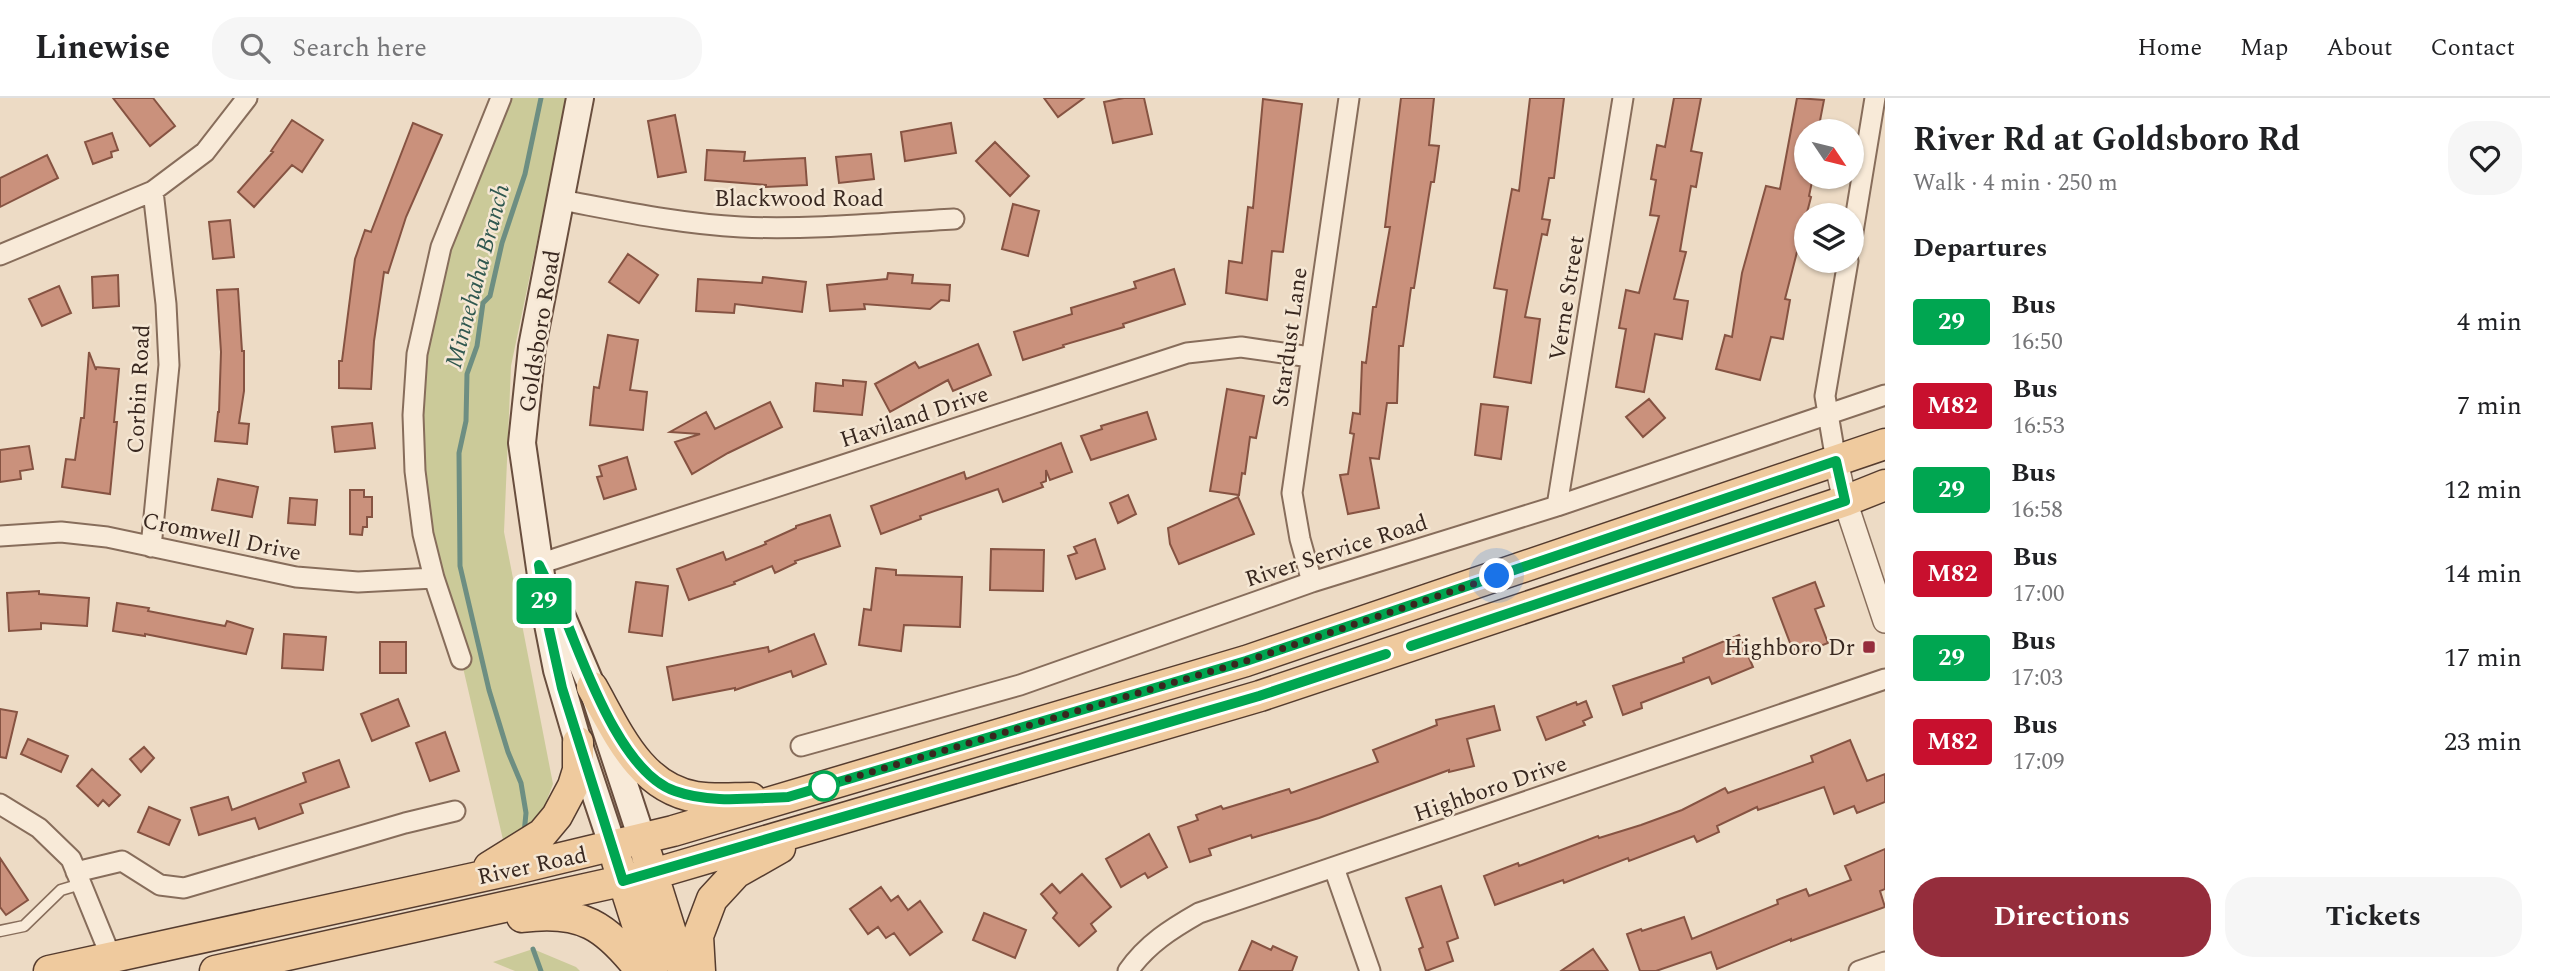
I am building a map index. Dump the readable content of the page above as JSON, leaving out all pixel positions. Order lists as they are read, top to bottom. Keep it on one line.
{"streets":{"main road":["Goldsboro Road","River Road"],"street":["Blackwood Road","Verne Street","Stardust Lane","Corbin Road","Haviland Drive","Cromwell Drive","River Service Road","Highboro Drive"]},"crossings":[["Blackwood Road","Goldsboro Road"],["Verne Street","River Service Road"],["Goldsboro Road","Haviland Drive"],["Goldsboro Road","River Road"],["Stardust Lane","Haviland Drive"],["Stardust Lane","River Service Road"],["Corbin Road","Cromwell Drive"]],"water":["Minnehaha Branch"],"places":{"transit":["Highboro Dr"]},"lines":["bus line 29"],"north":"bottom right","page":{"header":"Linewise","search":"Search here","nav":["Home","Map","About","Contact"],"on_map":"29","heading":[["River Rd at Goldsboro Rd","Walk · 4 min · 250 m"],"Departures"],"list":[{"mark":"29","name":"Bus","note":"16:50","value":"4 min"},{"mark":"M82","name":"Bus","note":"16:53","value":"7 min"},{"mark":"29","name":"Bus","note":"16:58","value":"12 min"},{"mark":"M82","name":"Bus","note":"17:00","value":"14 min"},{"mark":"29","name":"Bus","note":"17:03","value":"17 min"},{"mark":"M82","name":"Bus","note":"17:09","value":"23 min"}],"buttons":["Directions","Tickets"]}}
